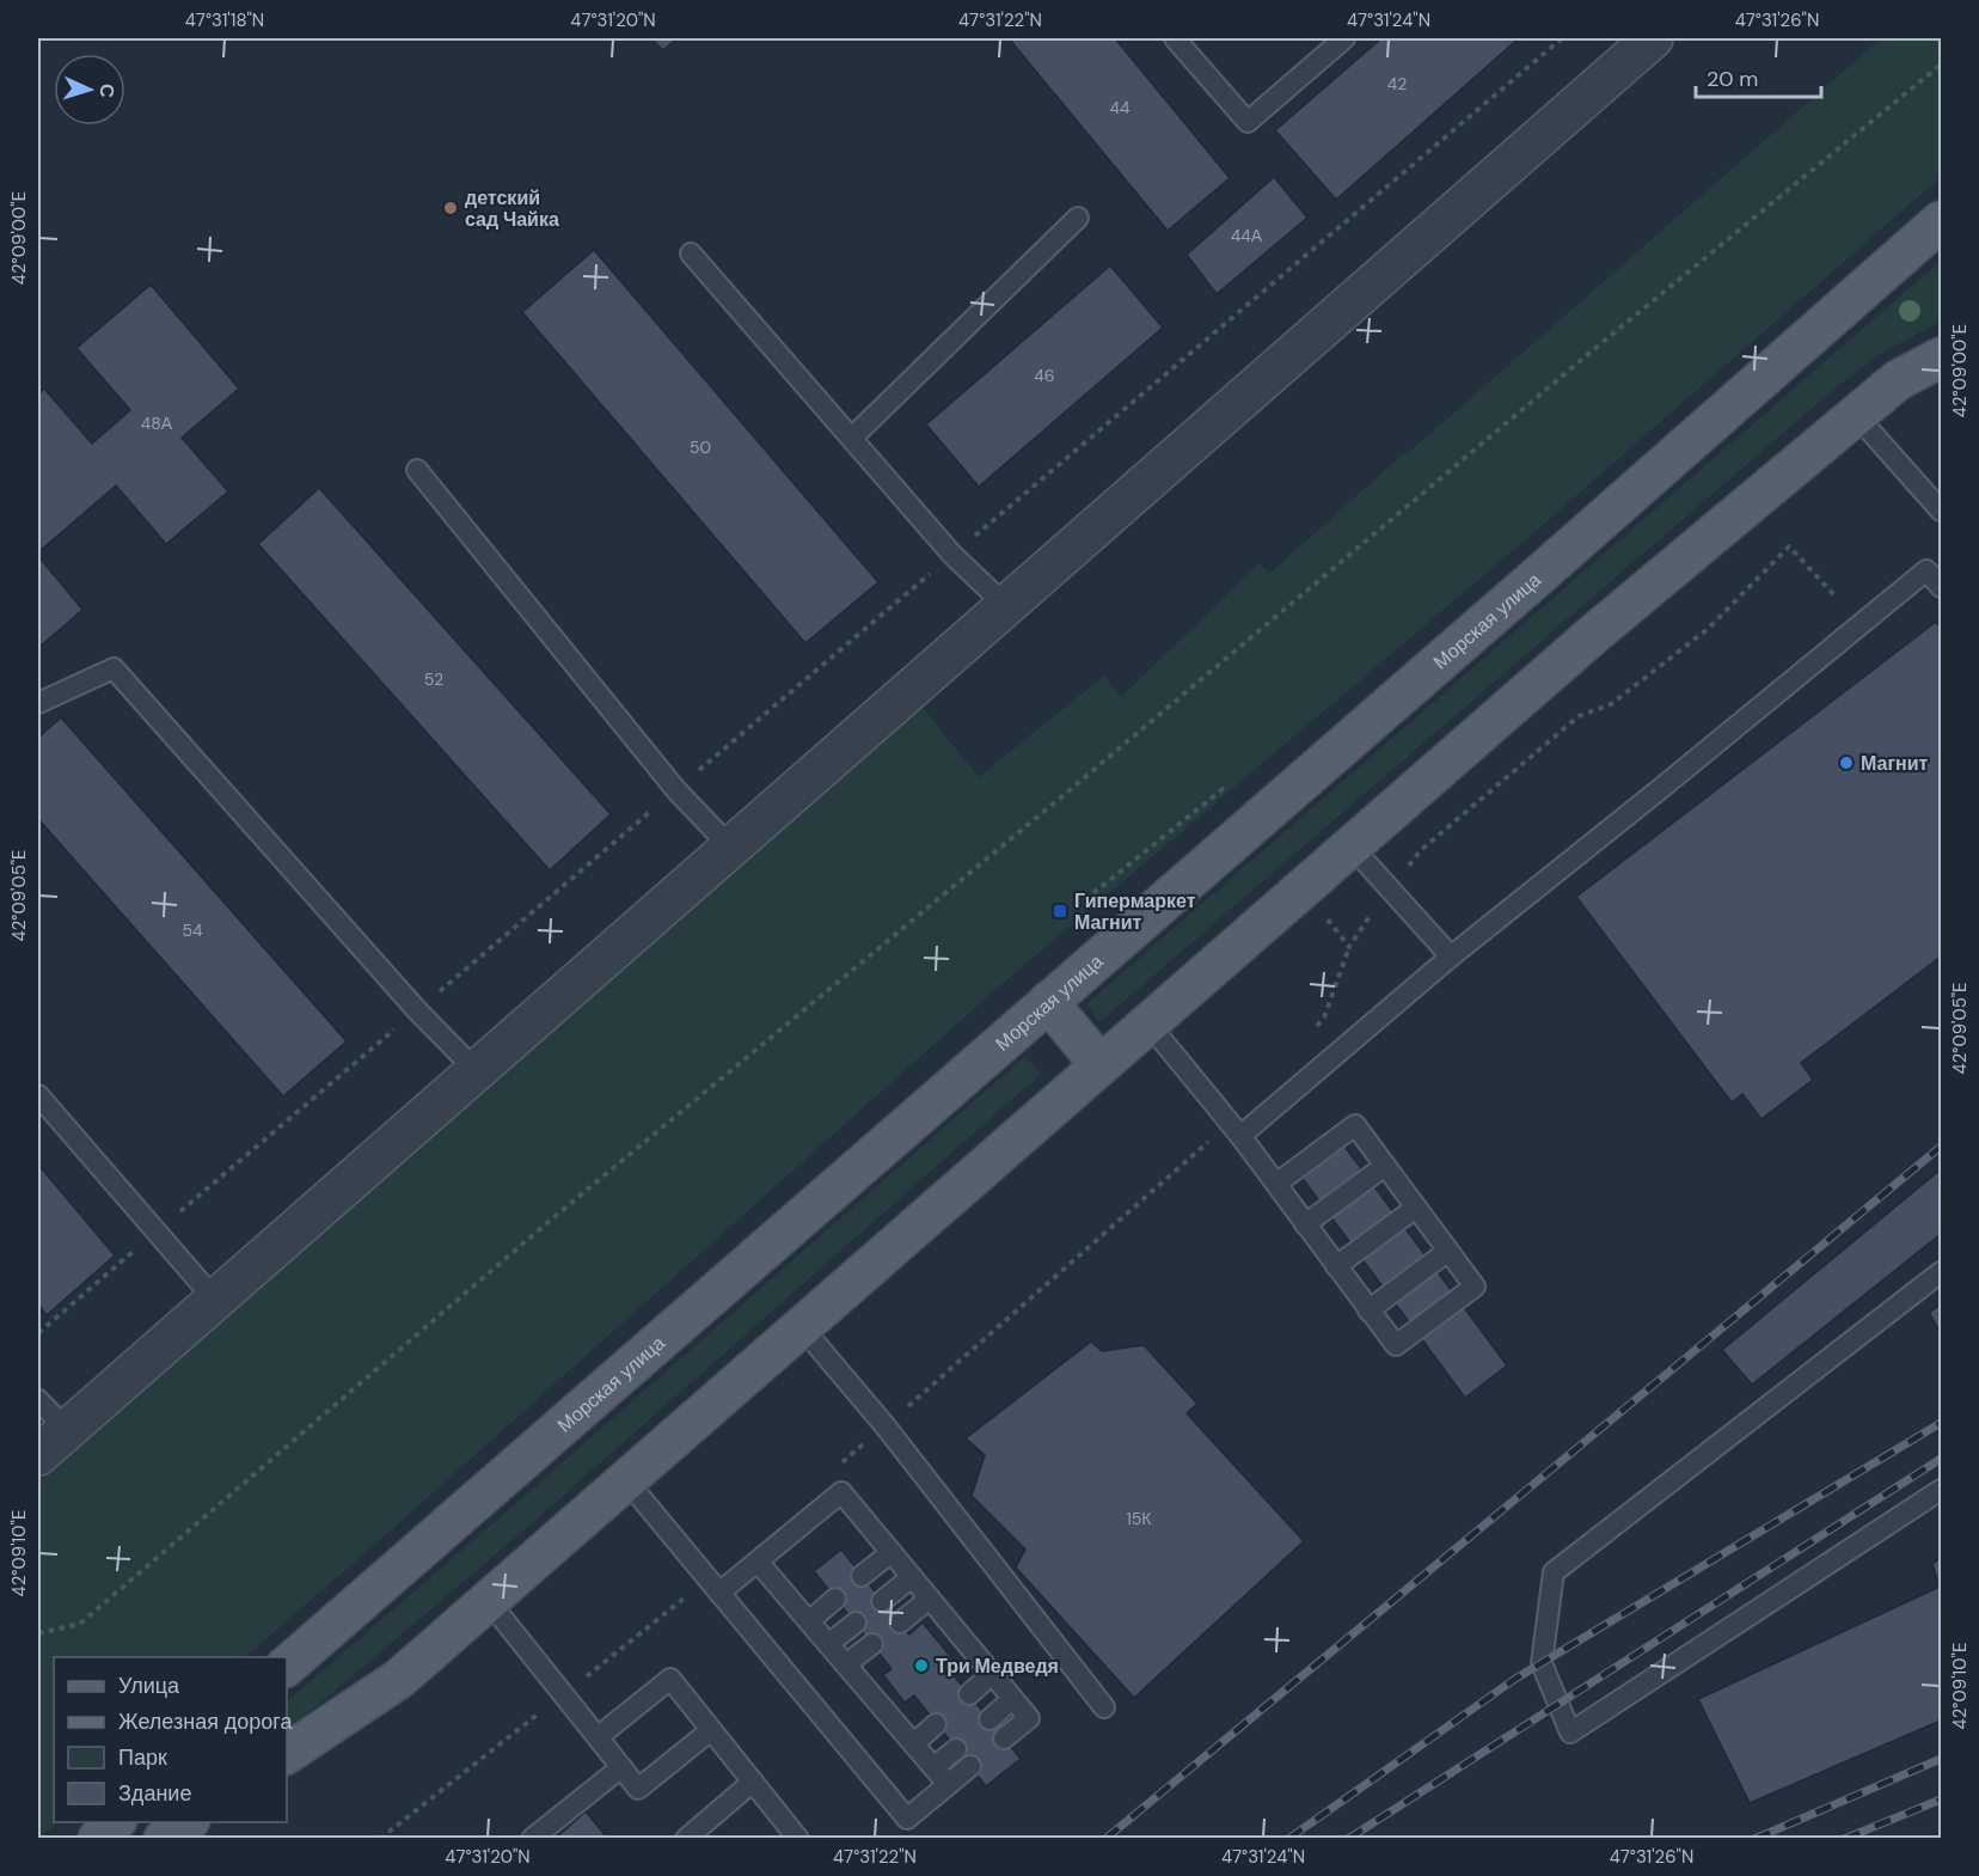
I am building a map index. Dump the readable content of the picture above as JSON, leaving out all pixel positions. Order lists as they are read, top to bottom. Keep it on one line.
{"streets":{"main road":["Морская улица"]},"places":{"other":["детский сад Чайка","Магнит","Три Медведя"],"transit":["Гипермаркет Магнит"]},"house_numbers":["42","44","44А","46","48А","50","52","54","15К"],"legend":["Улица","Железная дорога","Парк","Здание"],"scale_bar":"20 m","north":"right","coordinates":["47°31'18\"N","47°31'20\"N","47°31'22\"N","47°31'24\"N","47°31'26\"N","42°09'00\"E","42°09'05\"E","42°09'10\"E"]}
